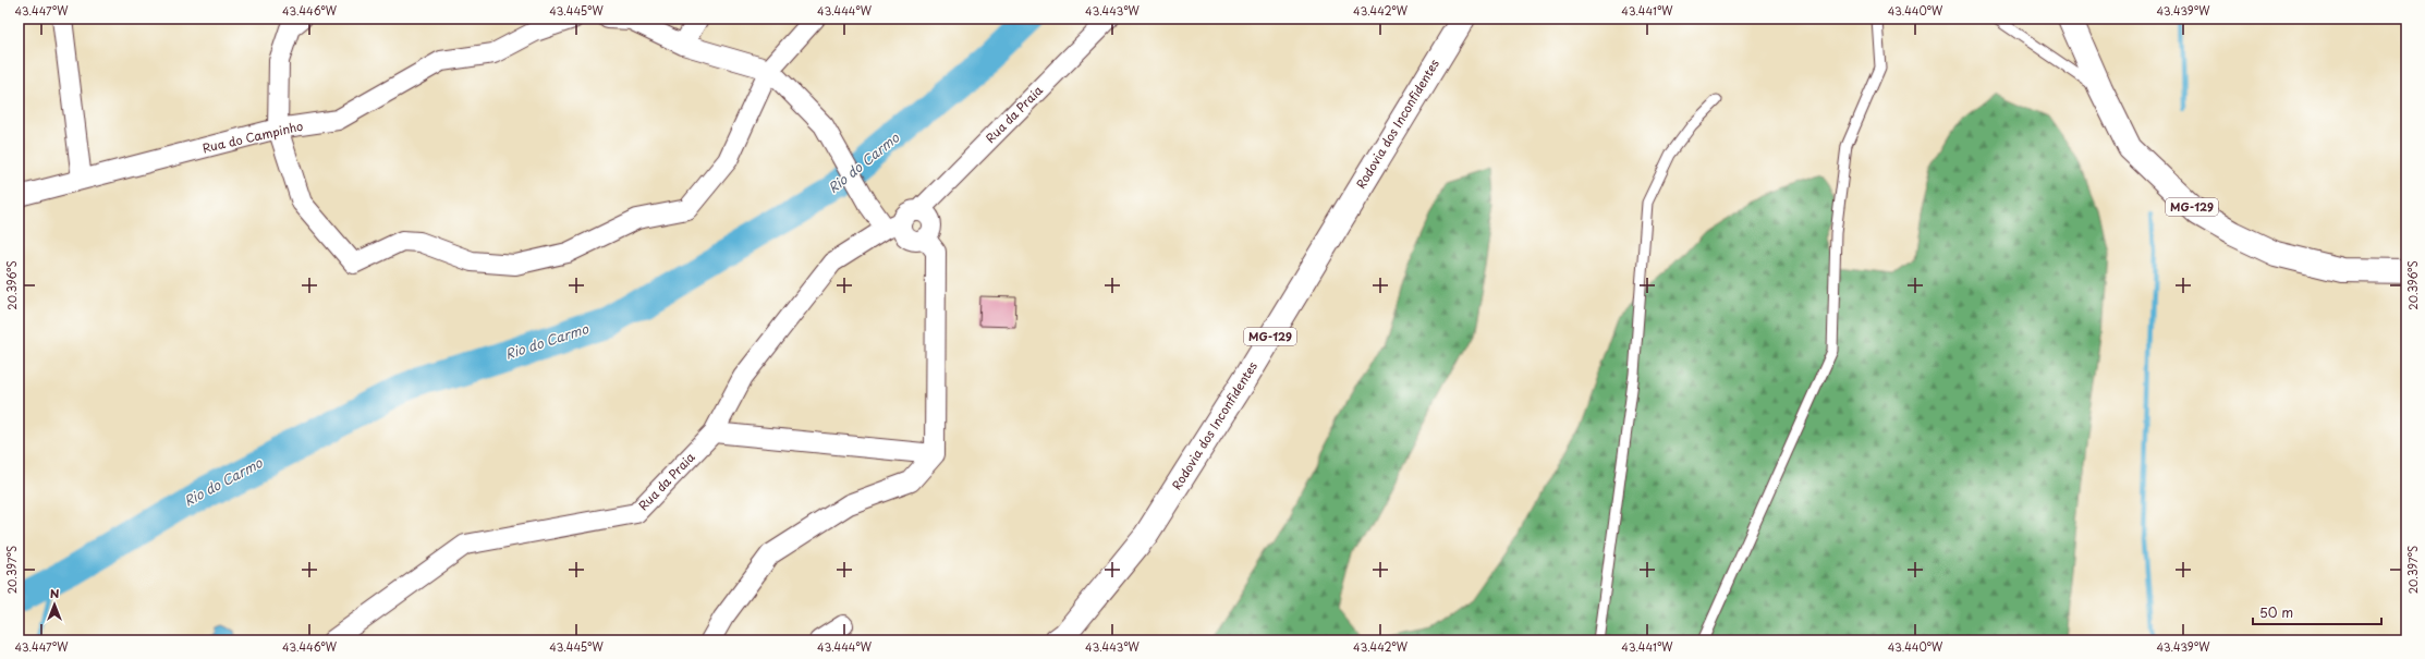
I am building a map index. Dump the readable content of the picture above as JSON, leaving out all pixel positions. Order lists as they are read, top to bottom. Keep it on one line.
{"streets":{"main road":["Rodovia dos Inconfidentes","MG-129"],"street":["Rua da Praia","Rua do Campinho"]},"water":["Rio do Carmo"],"scale_bar":"50 m","north":"top","coordinates":["43.447°W","43.446°W","43.445°W","43.444°W","43.443°W","43.442°W","43.441°W","43.440°W","43.439°W","20.396°S","20.397°S"]}
